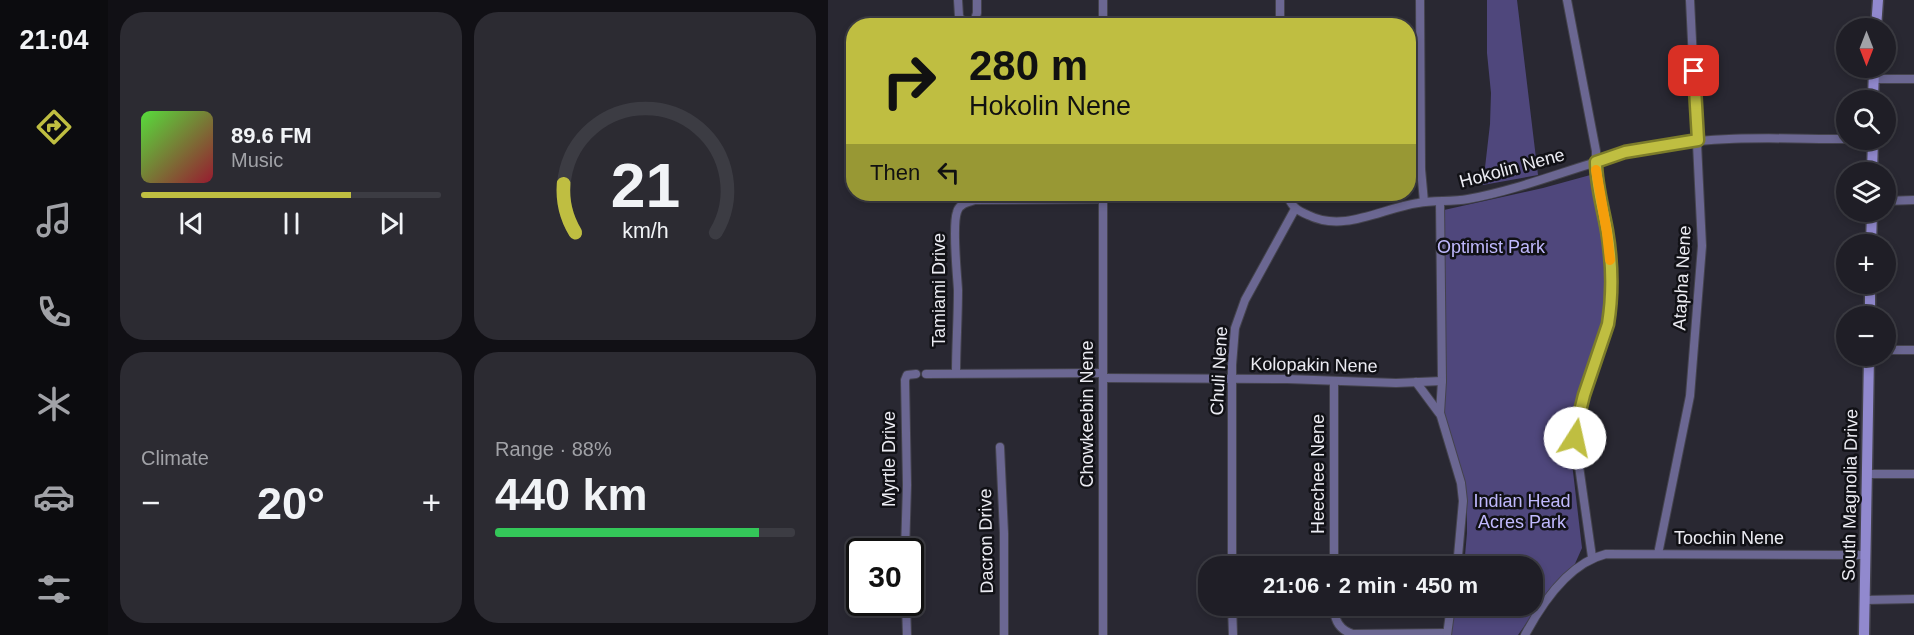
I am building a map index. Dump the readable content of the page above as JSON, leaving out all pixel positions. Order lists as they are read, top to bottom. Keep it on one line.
{"streets":{"main road":["South Magnolia Drive"],"street":["Hokolin Nene","Atapha Nene","Tamiami Drive","Kolopakin Nene","Chuli Nene","Chowkeebin Nene","Myrtle Drive","Heechee Nene","Toochin Nene","Dacron Drive"]},"crossings":[["Hokolin Nene","Atapha Nene"],["Hokolin Nene","Chuli Nene"],["Atapha Nene","Toochin Nene"],["Tamiami Drive","Kolopakin Nene"],["Kolopakin Nene","Chuli Nene"],["Kolopakin Nene","Chowkeebin Nene"],["Kolopakin Nene","Myrtle Drive"],["Kolopakin Nene","Heechee Nene"],["South Magnolia Drive","Toochin Nene"]],"parks":["Optimist Park","Indian Head Acres Park"],"north":"bottom","page":{"tabs":"21:04","map_buttons":["+","−"],"turn":["280 m","Hokolin Nene"],"song":["89.6 FM","Music"],"then":"Then","tile":["Climate",["Range · 88%","440 km"]],"heat":["−","20°","+"],"limit":"30","trip":"21:06 · 2 min · 450 m","gauge":["21","km/h"]}}
